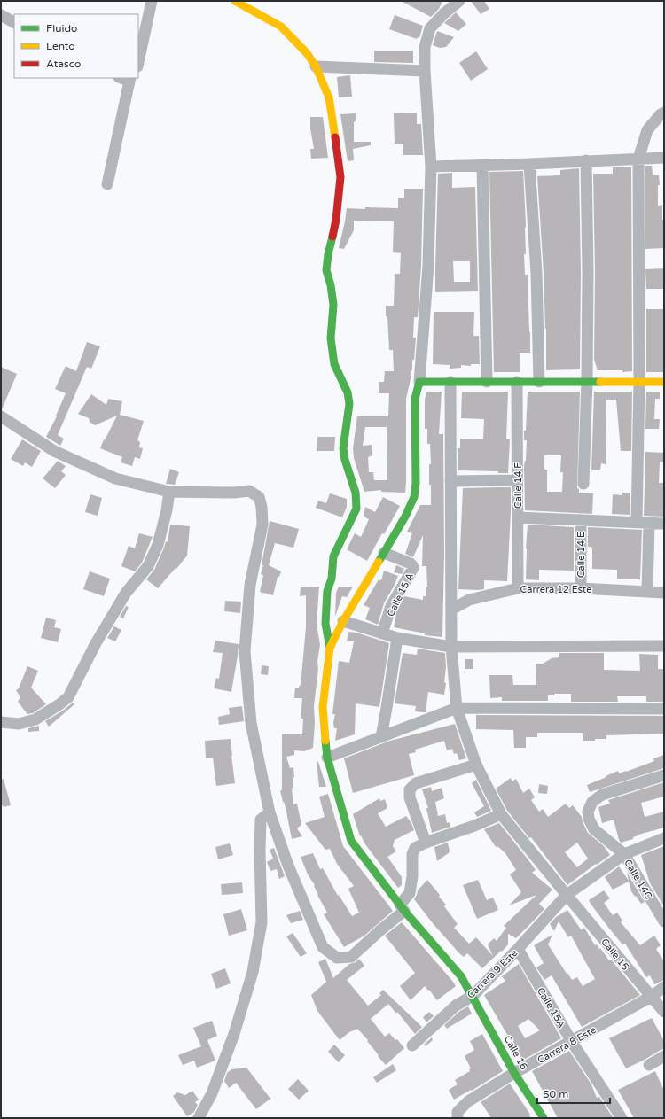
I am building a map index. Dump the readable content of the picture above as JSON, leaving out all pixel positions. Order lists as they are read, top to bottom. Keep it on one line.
{"streets":{"main road":["Calle 16"],"street":["Calle 14 F","Calle 14 E","Carrera 12 Este","Calle 15 A","Calle 14C","Calle 15","Carrera 9 Este","Calle 15A","Carrera 8 Este"]},"crossings":[["Calle 14 F","Carrera 12 Este"],["Calle 14 E","Carrera 12 Este"],["Carrera 12 Este","Calle 15"],["Calle 14C","Carrera 9 Este"],["Calle 15","Carrera 9 Este"],["Calle 15","Carrera 8 Este"],["Carrera 9 Este","Calle 15A"],["Carrera 9 Este","Calle 16"],["Calle 15A","Carrera 8 Este"],["Carrera 8 Este","Calle 16"]],"legend":["Fluido","Lento","Atasco"],"scale_bar":"50 m"}
